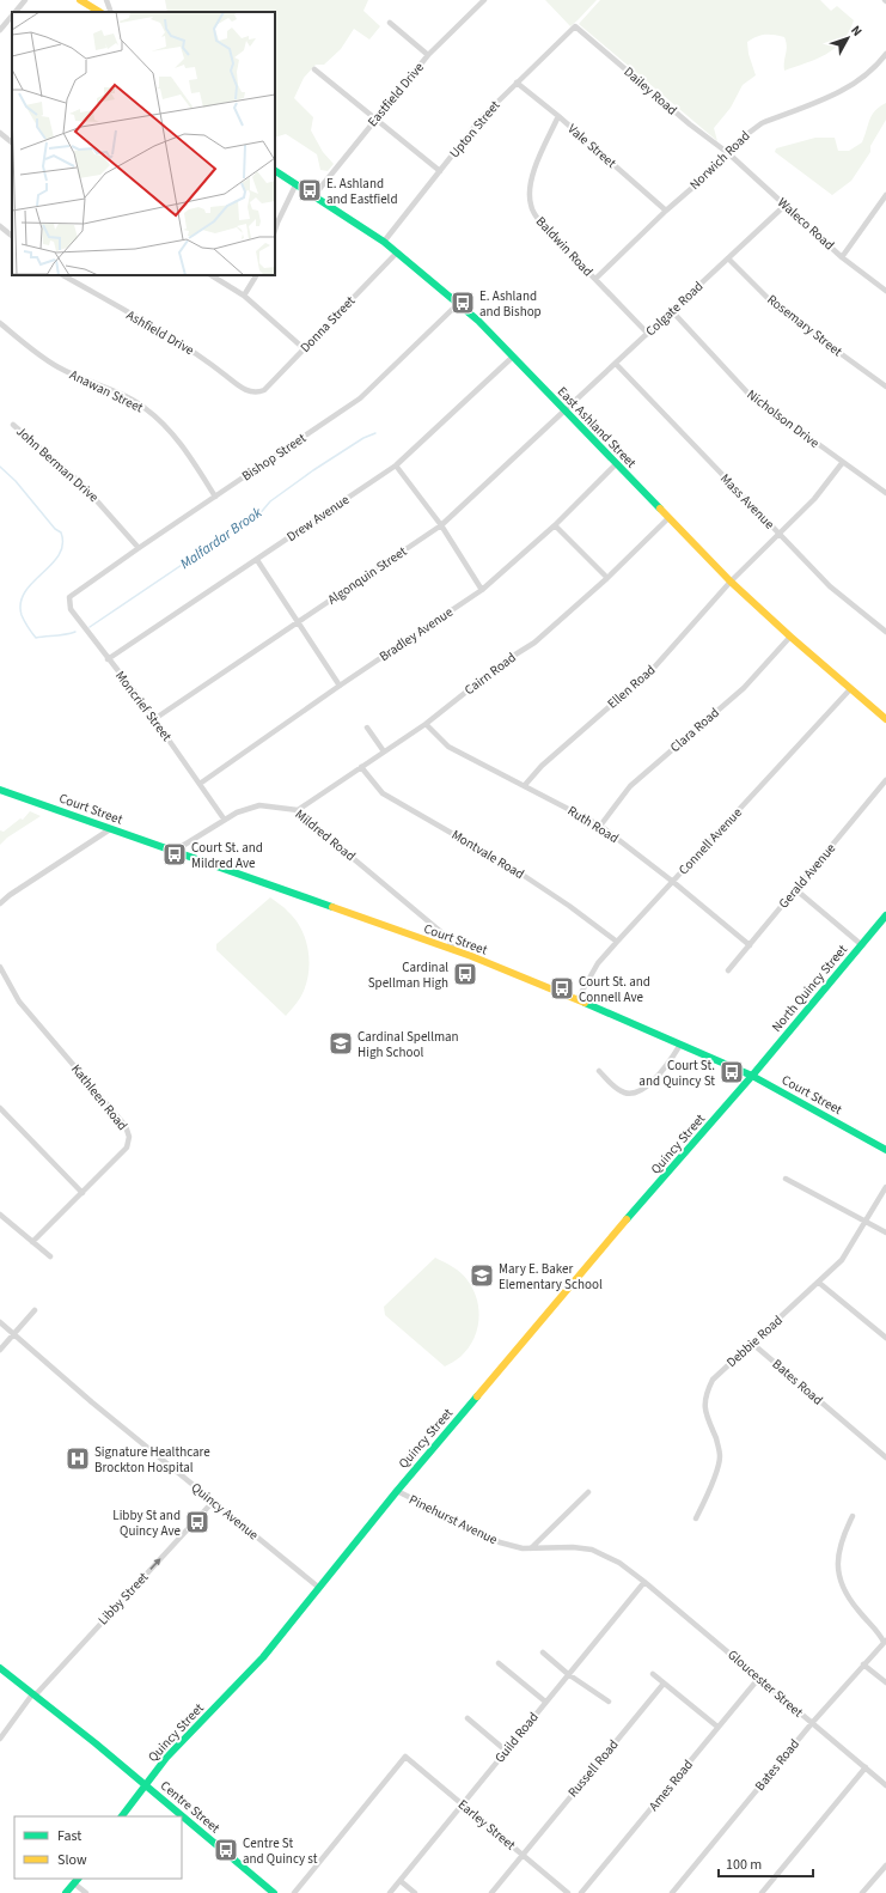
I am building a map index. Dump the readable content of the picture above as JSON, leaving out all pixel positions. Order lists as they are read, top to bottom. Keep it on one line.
{"streets":{"main road":["East Ashland Street","Court Street","North Quincy Street","Quincy Street","Centre Street"],"street":["Dailey Road","Eastfield Drive","Upton Street","Vale Street","Norwich Road","Waleco Road","Baldwin Road","Colgate Road","Donna Street","Rosemary Street","Ashfield Drive","Anawan Street","Nicholson Drive","Bishop Street","John Berman Drive","Mass Avenue","Drew Avenue","Algonquin Street","Bradley Avenue","Cairn Road","Ellen Road","Moncrief Street","Clara Road","Ruth Road","Mildred Road","Connell Avenue","Montvale Road","Gerald Avenue","Kathleen Road","Debbie Road","Bates Road","Quincy Avenue","Pinehurst Avenue","Libby Street","Gloucester Street","Guild Road","Russell Road","Ames Road","Earley Street"]},"crossings":[["Dailey Road","Upton Street"],["Dailey Road","Norwich Road"],["Dailey Road","Waleco Road"],["Eastfield Drive","East Ashland Street"],["Upton Street","Vale Street"],["Upton Street","East Ashland Street"],["Vale Street","Norwich Road"],["Vale Street","Baldwin Road"],["Norwich Road","Waleco Road"],["Norwich Road","Baldwin Road"],["Waleco Road","Colgate Road"],["Baldwin Road","Colgate Road"],["Colgate Road","Rosemary Street"],["Colgate Road","Nicholson Drive"],["Colgate Road","East Ashland Street"],["Colgate Road","Mass Avenue"],["Colgate Road","Algonquin Street"],["Donna Street","Ashfield Drive"],["Donna Street","East Ashland Street"],["Anawan Street","Bishop Street"],["Nicholson Drive","Ellen Road"],["East Ashland Street","Bishop Street"],["East Ashland Street","Drew Avenue"],["East Ashland Street","Algonquin Street"],["East Ashland Street","Bradley Avenue"],["East Ashland Street","Cairn Road"],["East Ashland Street","Ellen Road"],["East Ashland Street","Clara Road"],["East Ashland Street","Connell Avenue"],["Bishop Street","John Berman Drive"],["Bishop Street","Moncrief Street"],["Mass Avenue","Ellen Road"],["Drew Avenue","Moncrief Street"],["Algonquin Street","Moncrief Street"],["Bradley Avenue","Moncrief Street"],["Cairn Road","Ruth Road"],["Cairn Road","Mildred Road"],["Cairn Road","Montvale Road"],["Ellen Road","Ruth Road"],["Moncrief Street","Mildred Road"],["Clara Road","Ruth Road"],["Court Street","Mildred Road"],["Court Street","Connell Avenue"],["Court Street","North Quincy Street"],["Court Street","Quincy Street"],["Ruth Road","Connell Avenue"],["Ruth Road","Gerald Avenue"],["Connell Avenue","Montvale Road"],["North Quincy Street","Quincy Street"],["Quincy Street","Quincy Avenue"],["Quincy Street","Pinehurst Avenue"],["Quincy Street","Centre Street"],["Debbie Road","Bates Road"],["Bates Road","Gloucester Street"],["Quincy Avenue","Libby Street"],["Pinehurst Avenue","Gloucester Street"],["Pinehurst Avenue","Guild Road"],["Libby Street","Centre Street"],["Gloucester Street","Guild Road"],["Gloucester Street","Ames Road"],["Guild Road","Earley Street"],["Russell Road","Earley Street"]],"one_way":["Libby Street"],"water":["Malfardar Brook"],"places":{"bus stop":["E. Ashland and Eastfield","E. Ashland and Bishop","Court St. and Mildred Ave","Cardinal Spellman High","Court St. and Connell Ave","Court St. and Quincy St","Libby St and Quincy Ave","Centre St and Quincy st"],"school or university":["Cardinal Spellman High School","Mary E. Baker Elementary School"],"hospital":["Signature Healthcare Brockton Hospital"]},"legend":["Fast","Slow"],"scale_bar":"100 m","north":"top right"}
